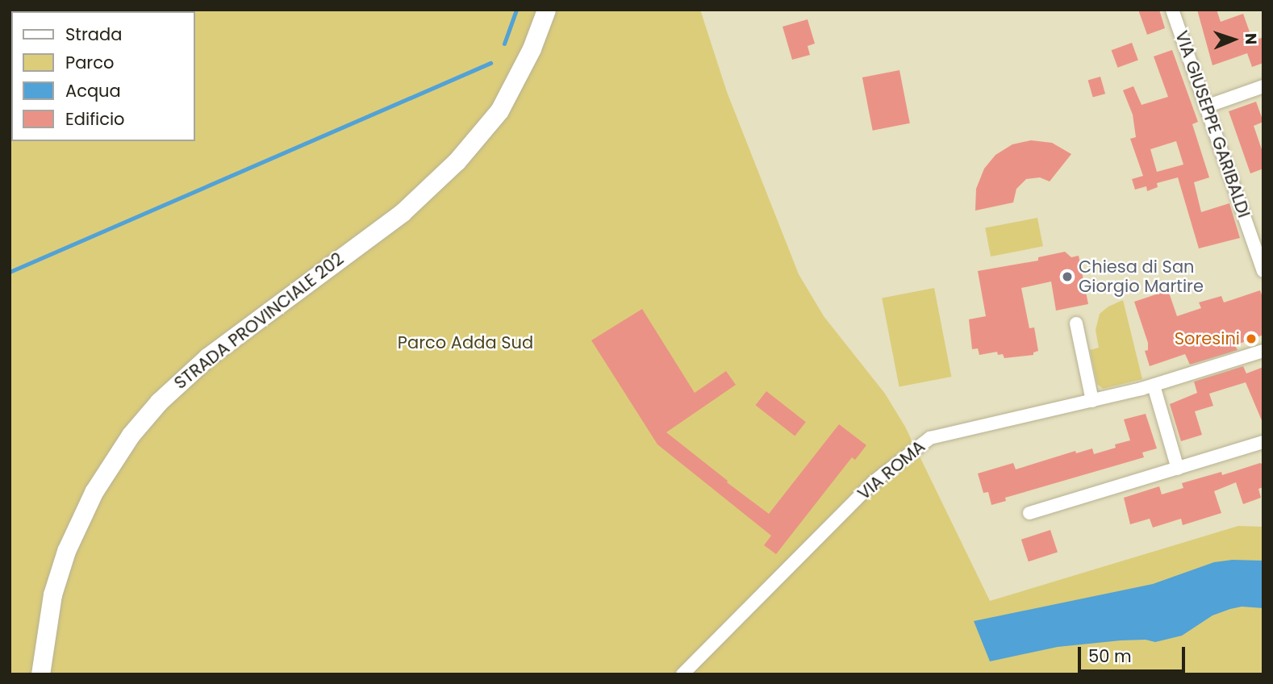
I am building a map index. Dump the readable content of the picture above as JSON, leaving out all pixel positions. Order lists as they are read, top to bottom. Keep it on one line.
{"streets":{"street":["VIA GIUSEPPE GARIBALDI","STRADA PROVINCIALE 202","VIA ROMA"]},"parks":["Parco Adda Sud"],"places":["Chiesa di San Giorgio Martire","Soresini"],"legend":["Strada","Parco","Acqua","Edificio"],"scale_bar":"50 m","north":"right"}
